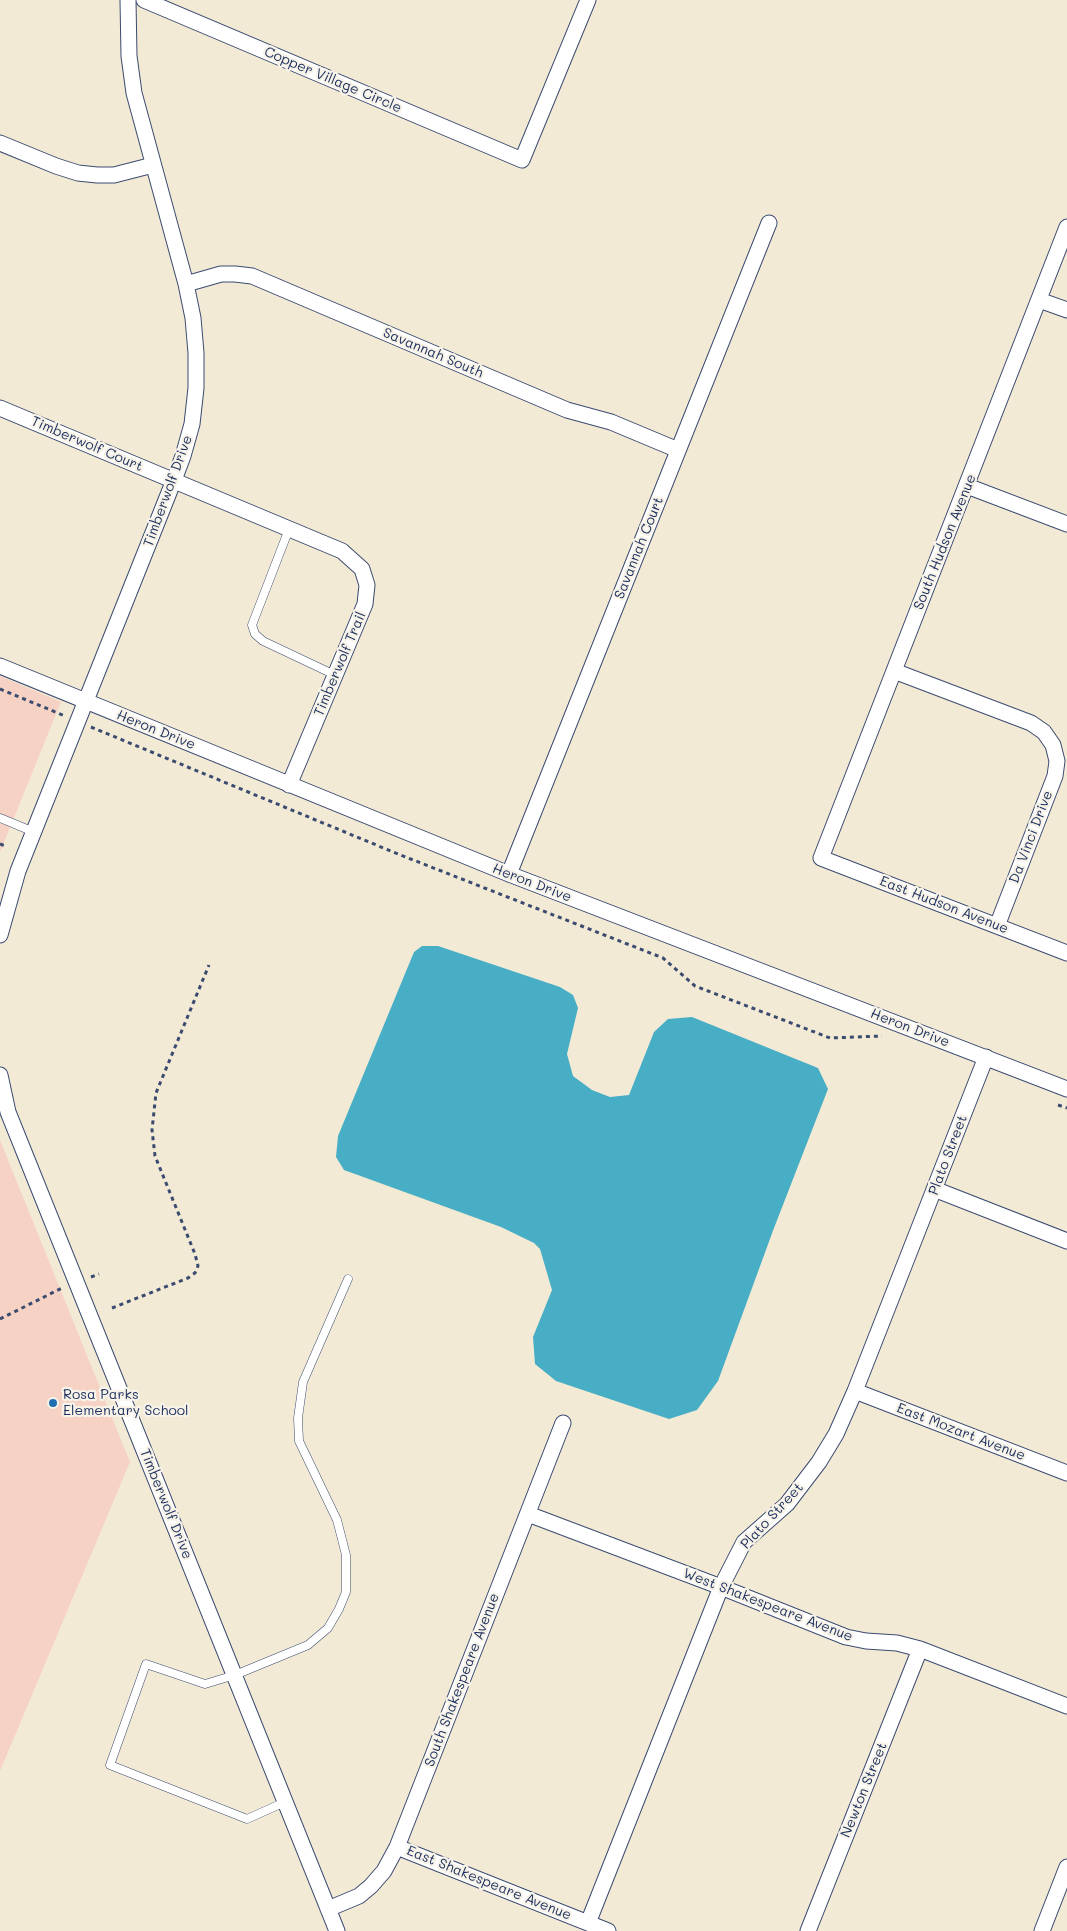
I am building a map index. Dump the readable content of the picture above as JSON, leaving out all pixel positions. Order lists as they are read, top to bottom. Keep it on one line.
{"streets":{"street":["Copper Village Circle","Savannah South","Timberwolf Court","Timberwolf Drive","South Hudson Avenue","Savannah Court","Timberwolf Trail","Heron Drive","Da Vinci Drive","East Hudson Avenue","Plato Street","East Mozart Avenue","West Shakespeare Avenue","South Shakespeare Avenue","Newton Street","East Shakespeare Avenue"]},"crossings":[["Savannah South","Timberwolf Drive"],["Savannah South","Savannah Court"],["Timberwolf Court","Timberwolf Drive"],["Timberwolf Court","Timberwolf Trail"],["Timberwolf Drive","Timberwolf Trail"],["Timberwolf Drive","Heron Drive"],["Timberwolf Drive","South Shakespeare Avenue"],["South Hudson Avenue","Da Vinci Drive"],["South Hudson Avenue","East Hudson Avenue"],["Savannah Court","Heron Drive"],["Timberwolf Trail","Heron Drive"],["Heron Drive","Plato Street"],["Da Vinci Drive","East Hudson Avenue"],["Plato Street","East Mozart Avenue"],["Plato Street","West Shakespeare Avenue"],["Plato Street","East Shakespeare Avenue"],["West Shakespeare Avenue","South Shakespeare Avenue"],["West Shakespeare Avenue","Newton Street"],["South Shakespeare Avenue","East Shakespeare Avenue"]],"places":["Rosa Parks Elementary School"]}
